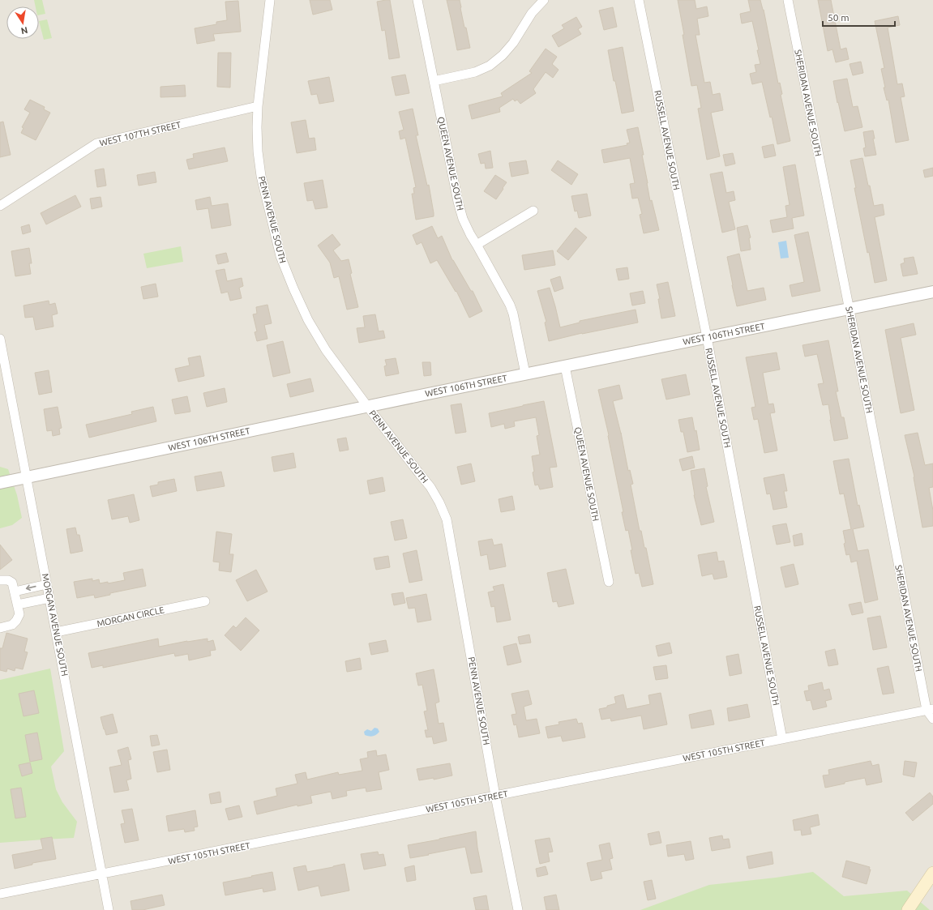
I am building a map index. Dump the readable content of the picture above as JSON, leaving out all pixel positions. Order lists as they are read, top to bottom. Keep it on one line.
{"streets":{"street":["SHERIDAN AVENUE SOUTH","WEST 107TH STREET","RUSSELL AVENUE SOUTH","QUEEN AVENUE SOUTH","PENN AVENUE SOUTH","WEST 106TH STREET","MORGAN CIRCLE","MORGAN AVENUE SOUTH","WEST 105TH STREET"]},"crossings":[["SHERIDAN AVENUE SOUTH","WEST 106TH STREET"],["SHERIDAN AVENUE SOUTH","WEST 105TH STREET"],["WEST 107TH STREET","PENN AVENUE SOUTH"],["RUSSELL AVENUE SOUTH","WEST 106TH STREET"],["RUSSELL AVENUE SOUTH","WEST 105TH STREET"],["QUEEN AVENUE SOUTH","WEST 106TH STREET"],["PENN AVENUE SOUTH","WEST 106TH STREET"],["PENN AVENUE SOUTH","WEST 105TH STREET"],["WEST 106TH STREET","MORGAN AVENUE SOUTH"],["MORGAN CIRCLE","MORGAN AVENUE SOUTH"],["MORGAN AVENUE SOUTH","WEST 105TH STREET"]],"scale_bar":"50 m","north":"bottom"}
